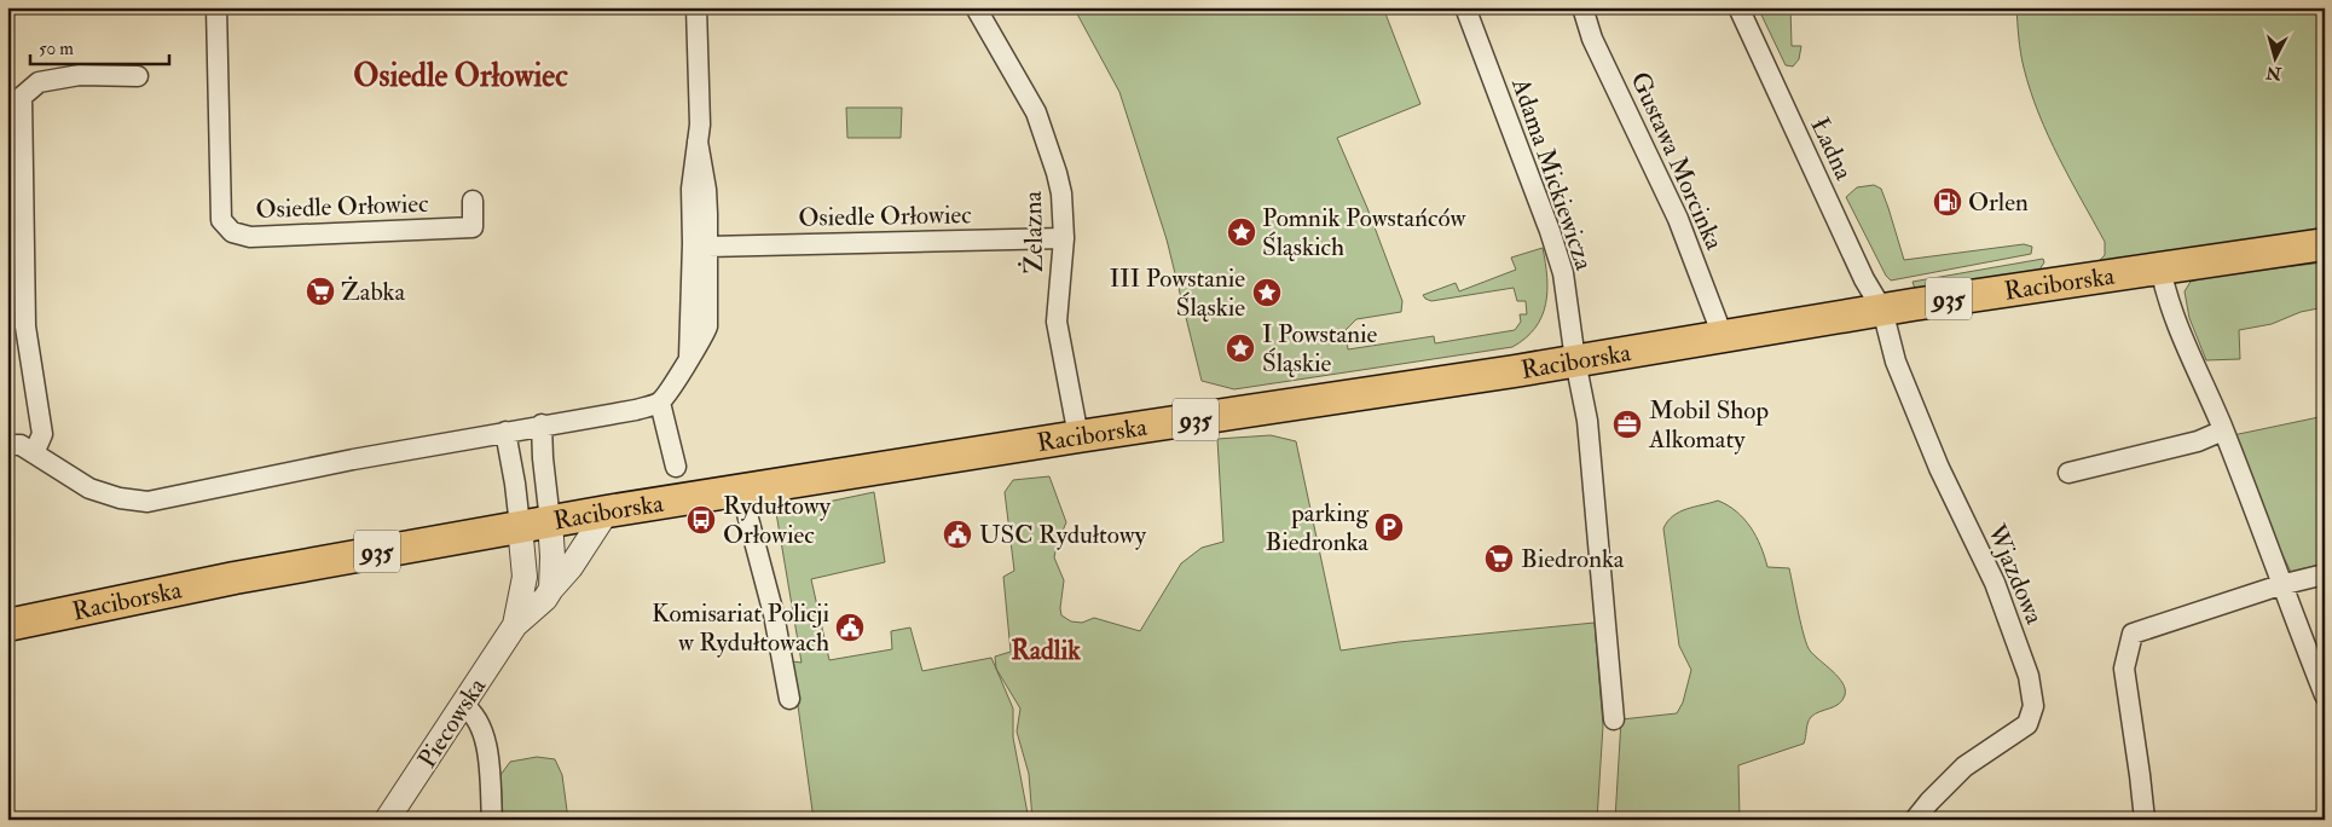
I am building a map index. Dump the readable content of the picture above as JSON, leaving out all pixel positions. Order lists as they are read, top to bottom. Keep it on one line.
{"streets":{"main road":["Raciborska","935"],"street":["Ładna","Gustawa Morcinka","Adama Mickiewicza","Osiedle Orłowiec","Żelazna","Wjazdowa","Piecowska"]},"crossings":[["Ładna","Raciborska"],["Ładna","Wjazdowa"],["Gustawa Morcinka","Raciborska"],["Adama Mickiewicza","Raciborska"],["Osiedle Orłowiec","Żelazna"],["Żelazna","Raciborska"],["Raciborska","Wjazdowa"],["Raciborska","Piecowska"]],"districts":["Osiedle Orłowiec","Radlik"],"places":{"fuel station":["Orlen"],"place":["Pomnik Powstańców Śląskich","III Powstanie Śląskie","I Powstanie Śląskie"],"supermarket":["Żabka","Biedronka"],"office":["Mobil Shop Alkomaty"],"bus stop":["Rydułtowy Orłowiec"],"parking":["parking Biedronka"],"public building":["USC Rydułtowy","Komisariat Policji w Rydułtowach"]},"scale_bar":"50 m","north":"bottom"}
